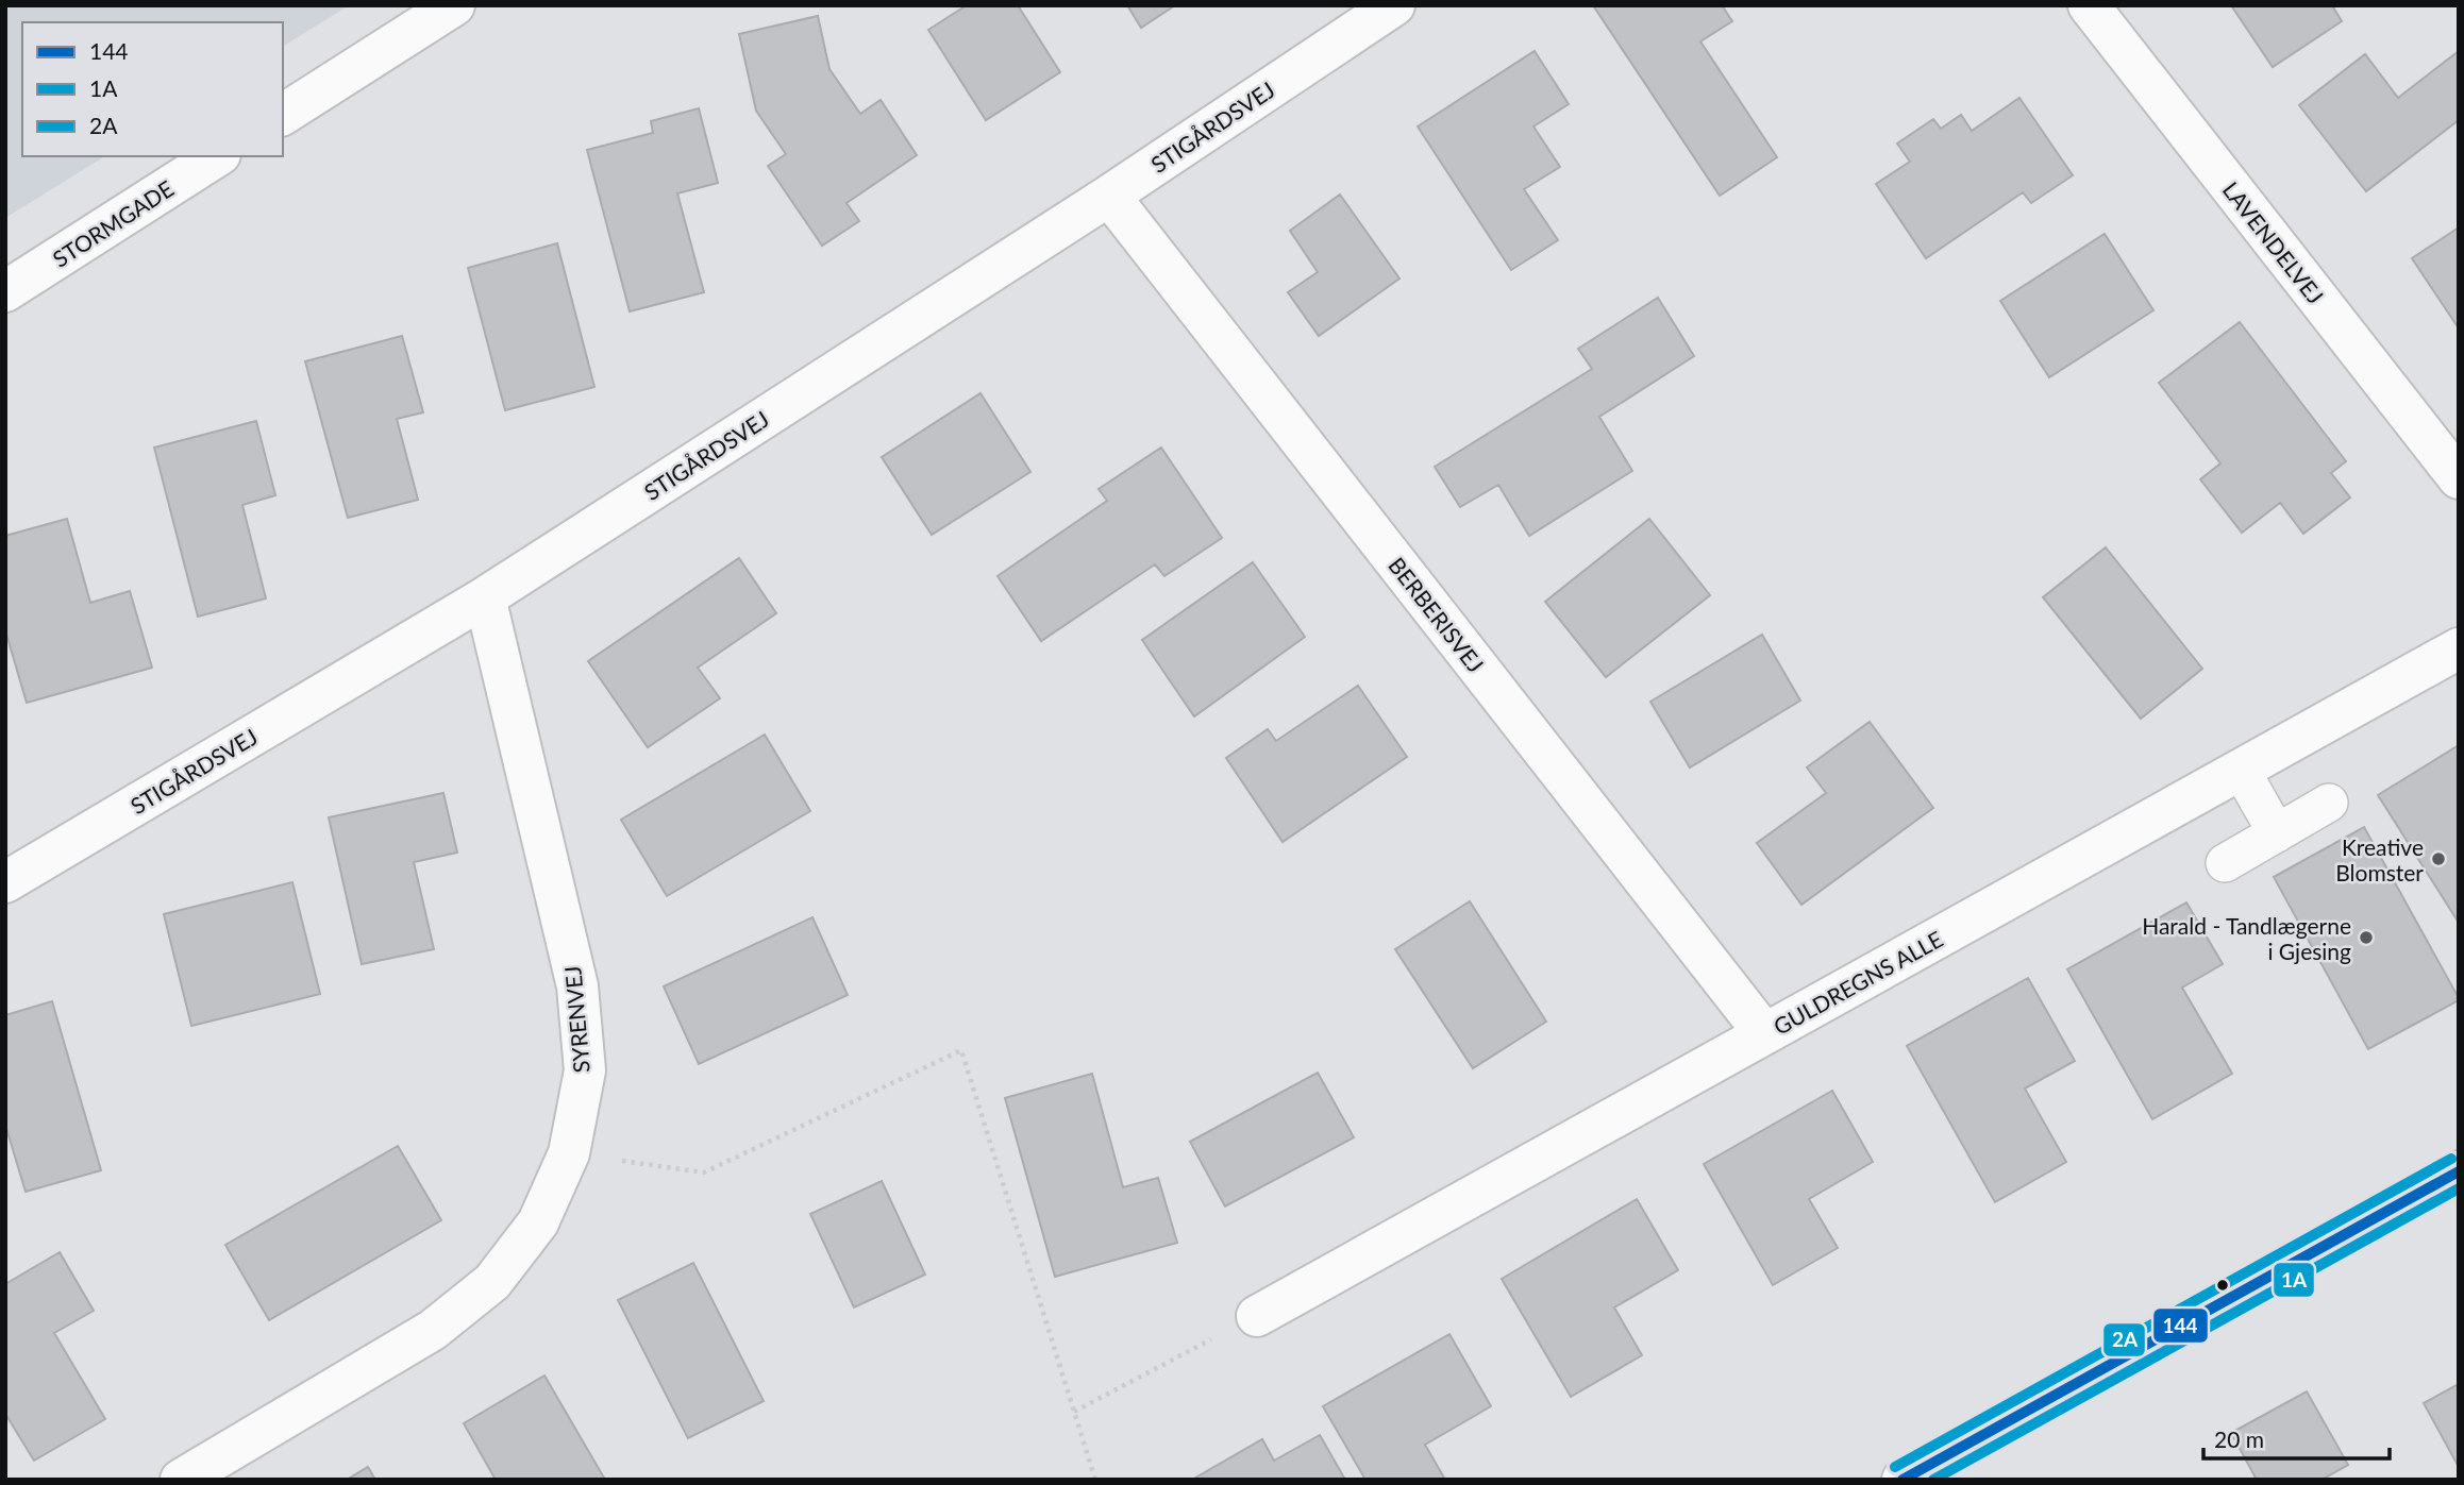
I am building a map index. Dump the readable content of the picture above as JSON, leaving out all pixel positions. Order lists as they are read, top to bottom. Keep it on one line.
{"streets":{"street":["STIGÅRDSVEJ","STORMGADE","LAVENDELVEJ","BERBERISVEJ","GULDREGNS ALLE","SYRENVEJ"]},"crossings":[["STIGÅRDSVEJ","BERBERISVEJ"],["STIGÅRDSVEJ","SYRENVEJ"],["BERBERISVEJ","GULDREGNS ALLE"]],"places":["Kreative Blomster","Harald - Tandlægerne i Gjesing"],"lines":["transit line 2A","transit line 144","transit line 1A"],"legend":["144","1A","2A"],"scale_bar":"20 m"}
